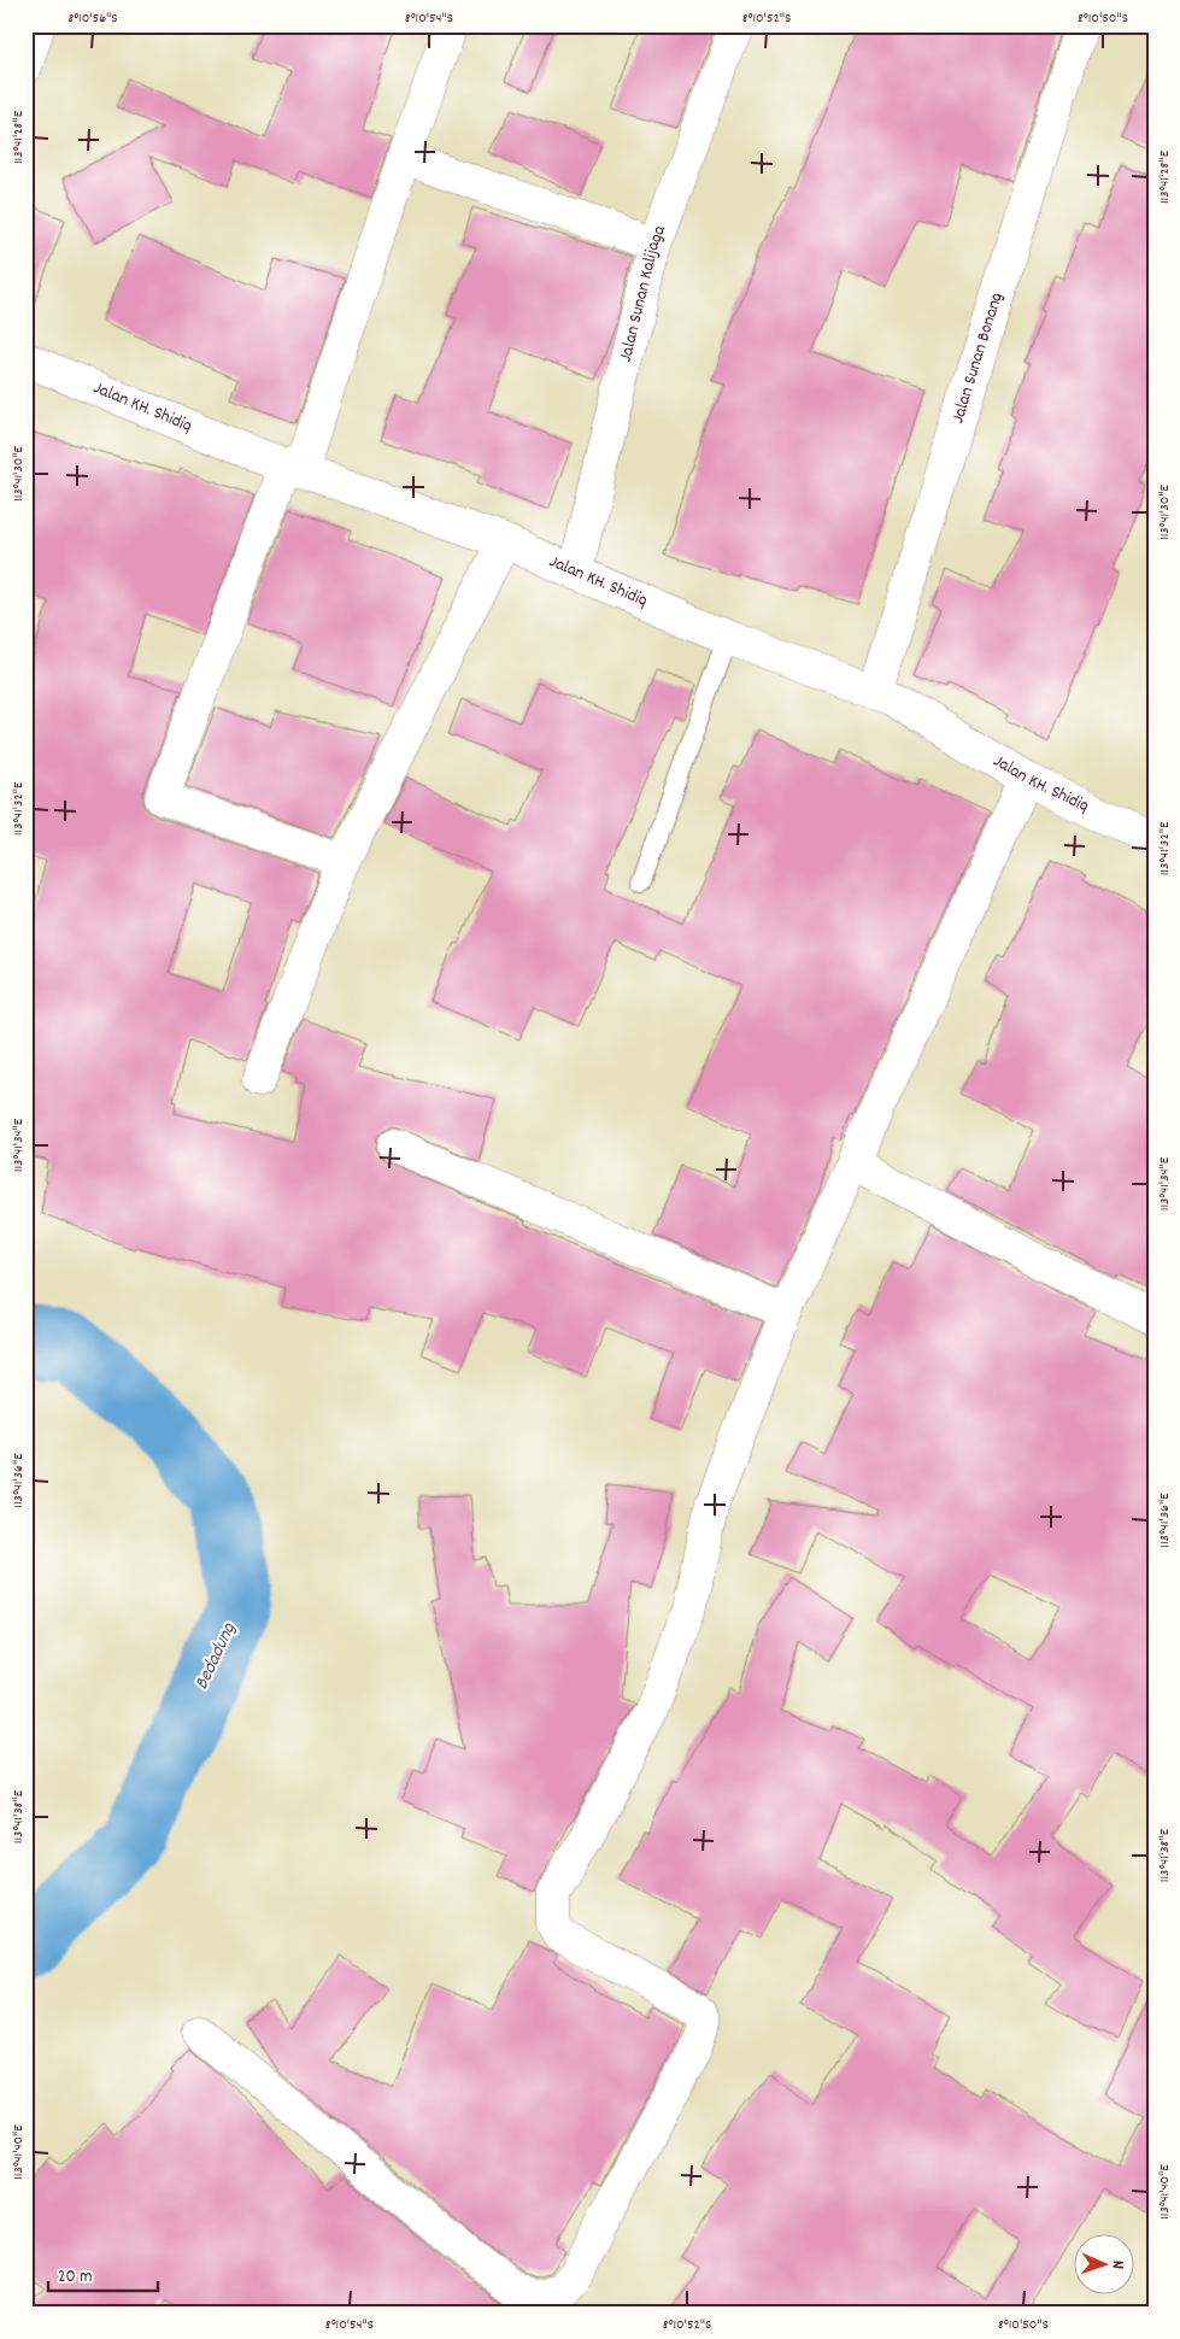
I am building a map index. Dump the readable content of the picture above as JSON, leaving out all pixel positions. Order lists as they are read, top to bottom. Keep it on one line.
{"streets":{"street":["Jalan Sunan Kalijaga","Jalan Sunan Bonang","Jalan KH. Shidiq"]},"crossings":[["Jalan Sunan Kalijaga","Jalan KH. Shidiq"],["Jalan Sunan Bonang","Jalan KH. Shidiq"]],"water":["Bedadung"],"scale_bar":"20 m","north":"right","coordinates":["8°10'56\"S","8°10'54\"S","8°10'52\"S","8°10'50\"S","113°41'28\"E","113°41'30\"E","113°41'32\"E","113°41'34\"E","113°41'36\"E","113°41'38\"E","113°41'40\"E"]}
